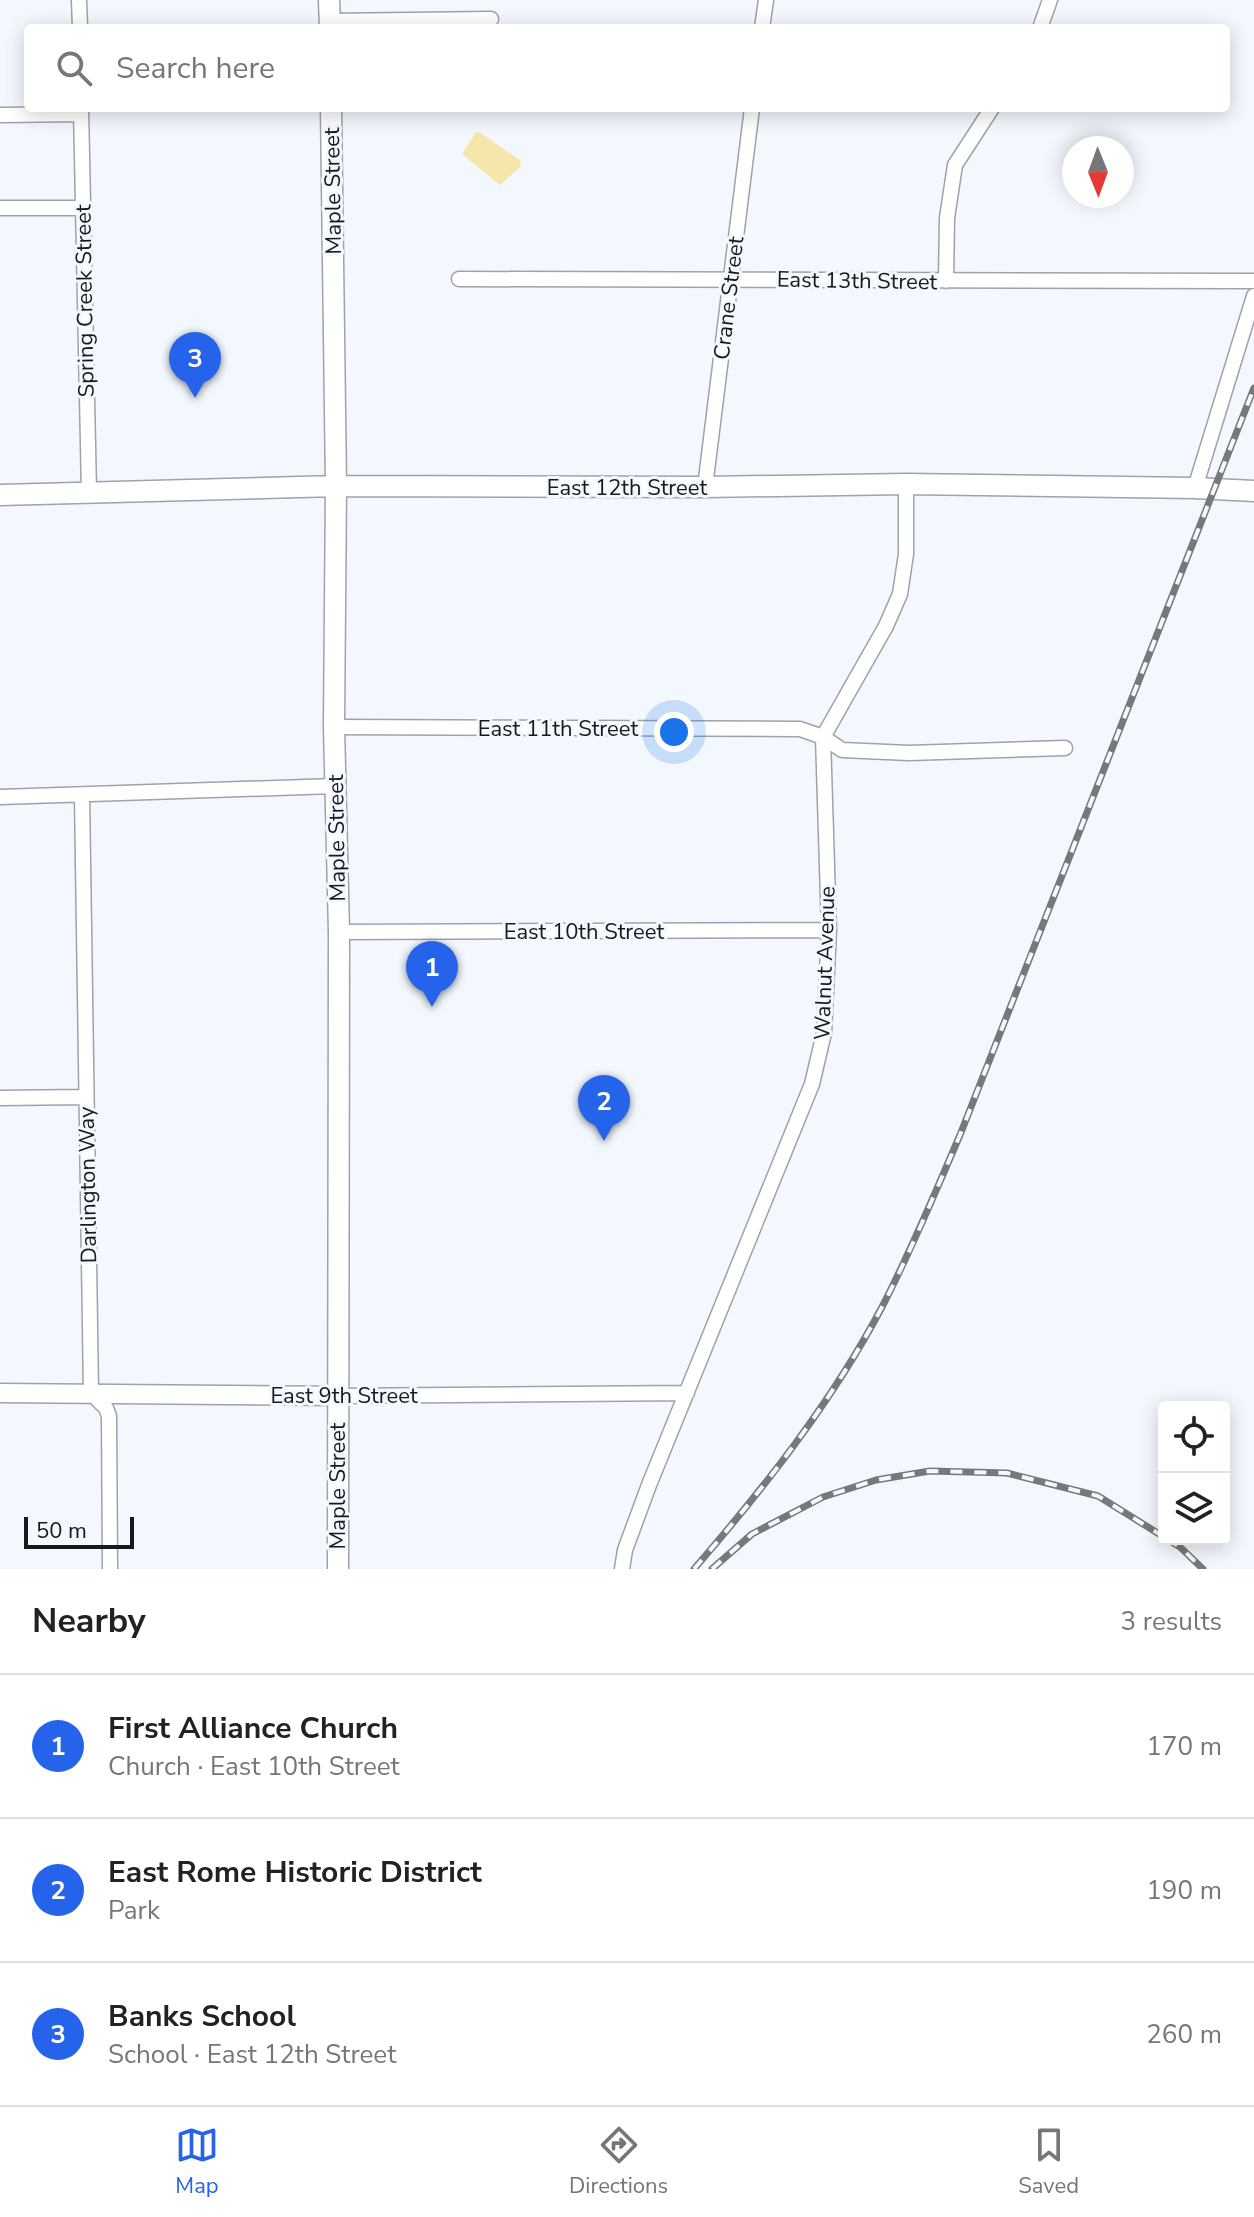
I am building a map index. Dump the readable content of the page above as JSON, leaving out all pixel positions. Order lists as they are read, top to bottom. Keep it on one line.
{"streets":{"main road":["Maple Street","East 12th Street"],"street":["East 13th Street","Crane Street","Spring Creek Street","East 11th Street","East 10th Street","Walnut Avenue","Darlington Way","East 9th Street"]},"crossings":[["Maple Street","East 12th Street"],["Maple Street","East 11th Street"],["Maple Street","East 10th Street"],["Maple Street","East 9th Street"],["East 13th Street","Crane Street"],["Crane Street","East 12th Street"],["Spring Creek Street","East 12th Street"],["East 11th Street","Walnut Avenue"],["East 10th Street","Walnut Avenue"],["Walnut Avenue","East 9th Street"],["Darlington Way","East 9th Street"]],"scale_bar":"50 m","north":"bottom","page":{"search":"Search here","pins":["3","1","2"],"scale":"50 m","heading":["Nearby","3 results"],"list":[{"mark":"1","name":"First Alliance Church","note":"Church · East 10th Street","value":"170 m"},{"mark":"2","name":"East Rome Historic District","note":"Park","value":"190 m"},{"mark":"3","name":"Banks School","note":"School · East 12th Street","value":"260 m"}],"nav":["Map","Directions","Saved"]}}
